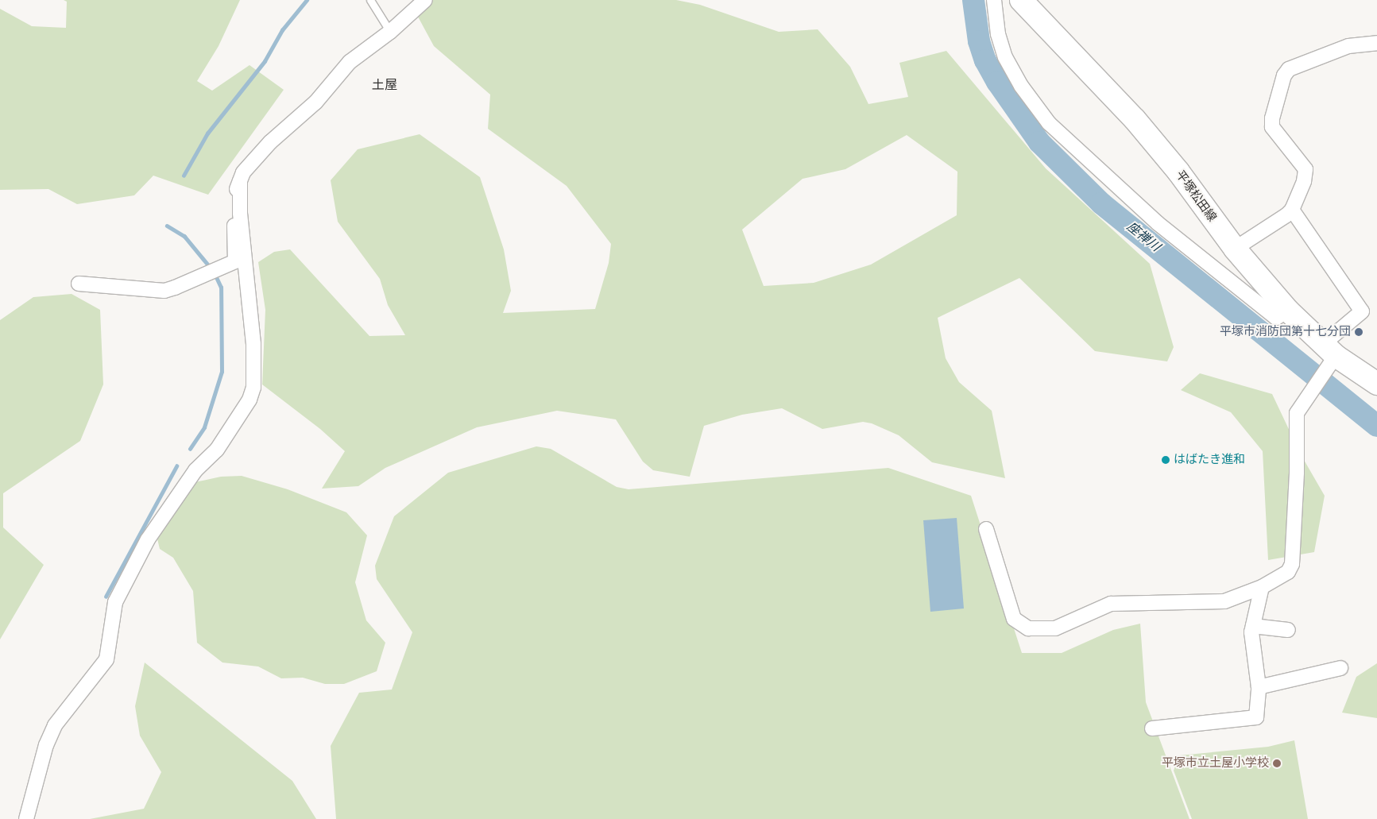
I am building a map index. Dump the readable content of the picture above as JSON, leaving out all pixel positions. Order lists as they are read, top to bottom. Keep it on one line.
{"streets":{"main road":["平塚松田線"]},"districts":["土屋"],"water":["座禅川"],"places":["平塚市消防団第十七分団","はばたき進和","平塚市立土屋小学校"]}
